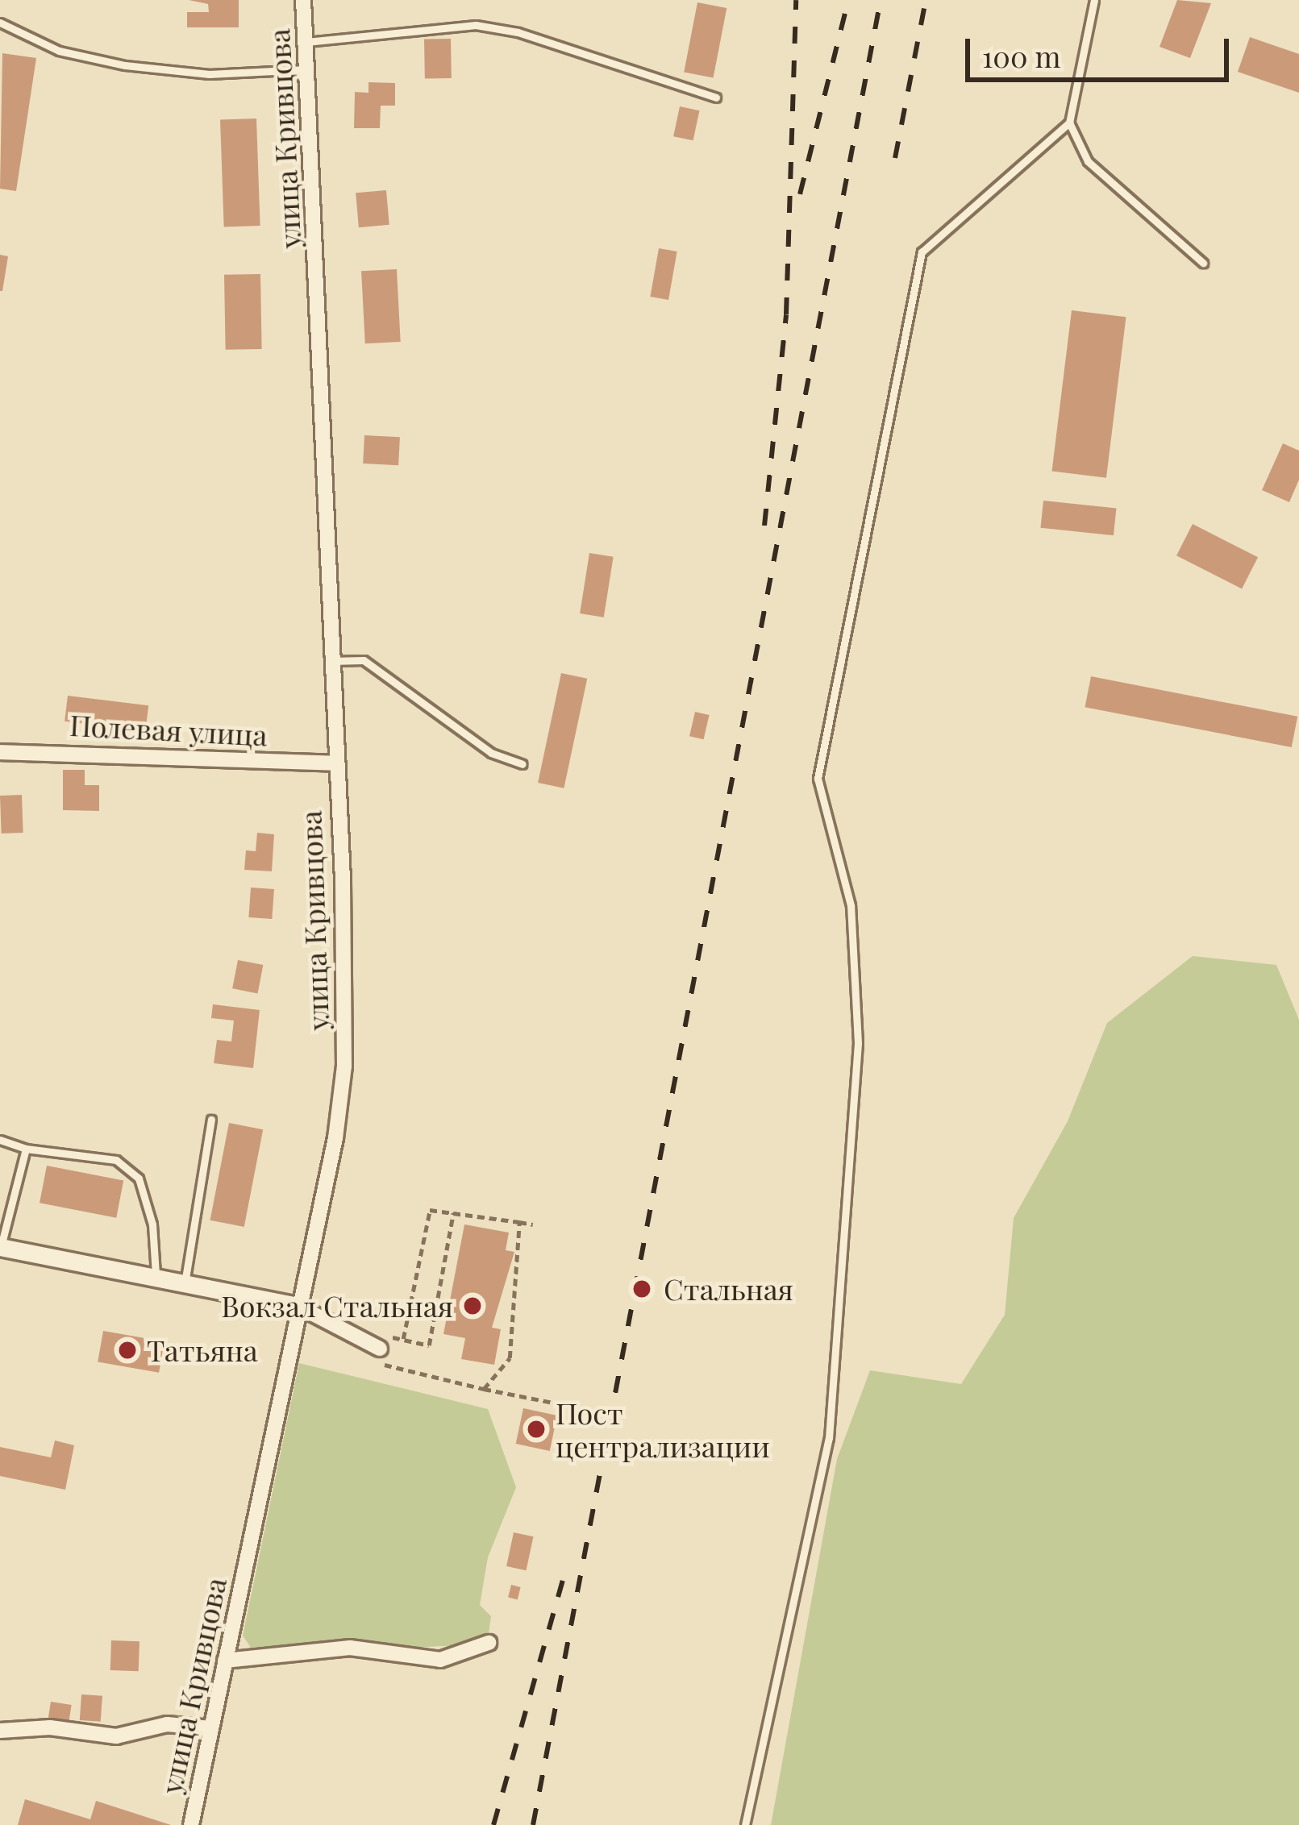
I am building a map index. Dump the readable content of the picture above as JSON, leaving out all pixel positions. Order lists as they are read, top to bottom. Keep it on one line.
{"streets":{"street":["улица Кривцова","Полевая улица"]},"crossings":[["улица Кривцова","Полевая улица"]],"places":["Стальная","Вокзал Стальная","Татьяна","Пост централизации"],"scale_bar":"100 m"}
